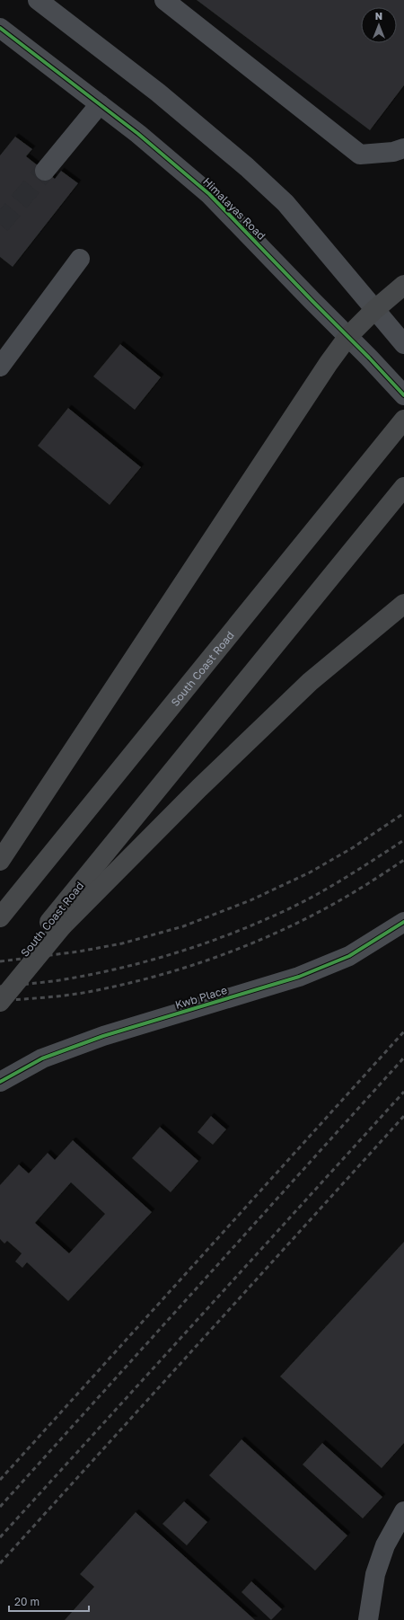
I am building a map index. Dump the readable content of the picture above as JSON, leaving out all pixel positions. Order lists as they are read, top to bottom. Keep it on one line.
{"streets":{"main road":["South Coast Road"],"street":["Himalayas Road","Kwb Place"]},"scale_bar":"20 m","north":"top"}
